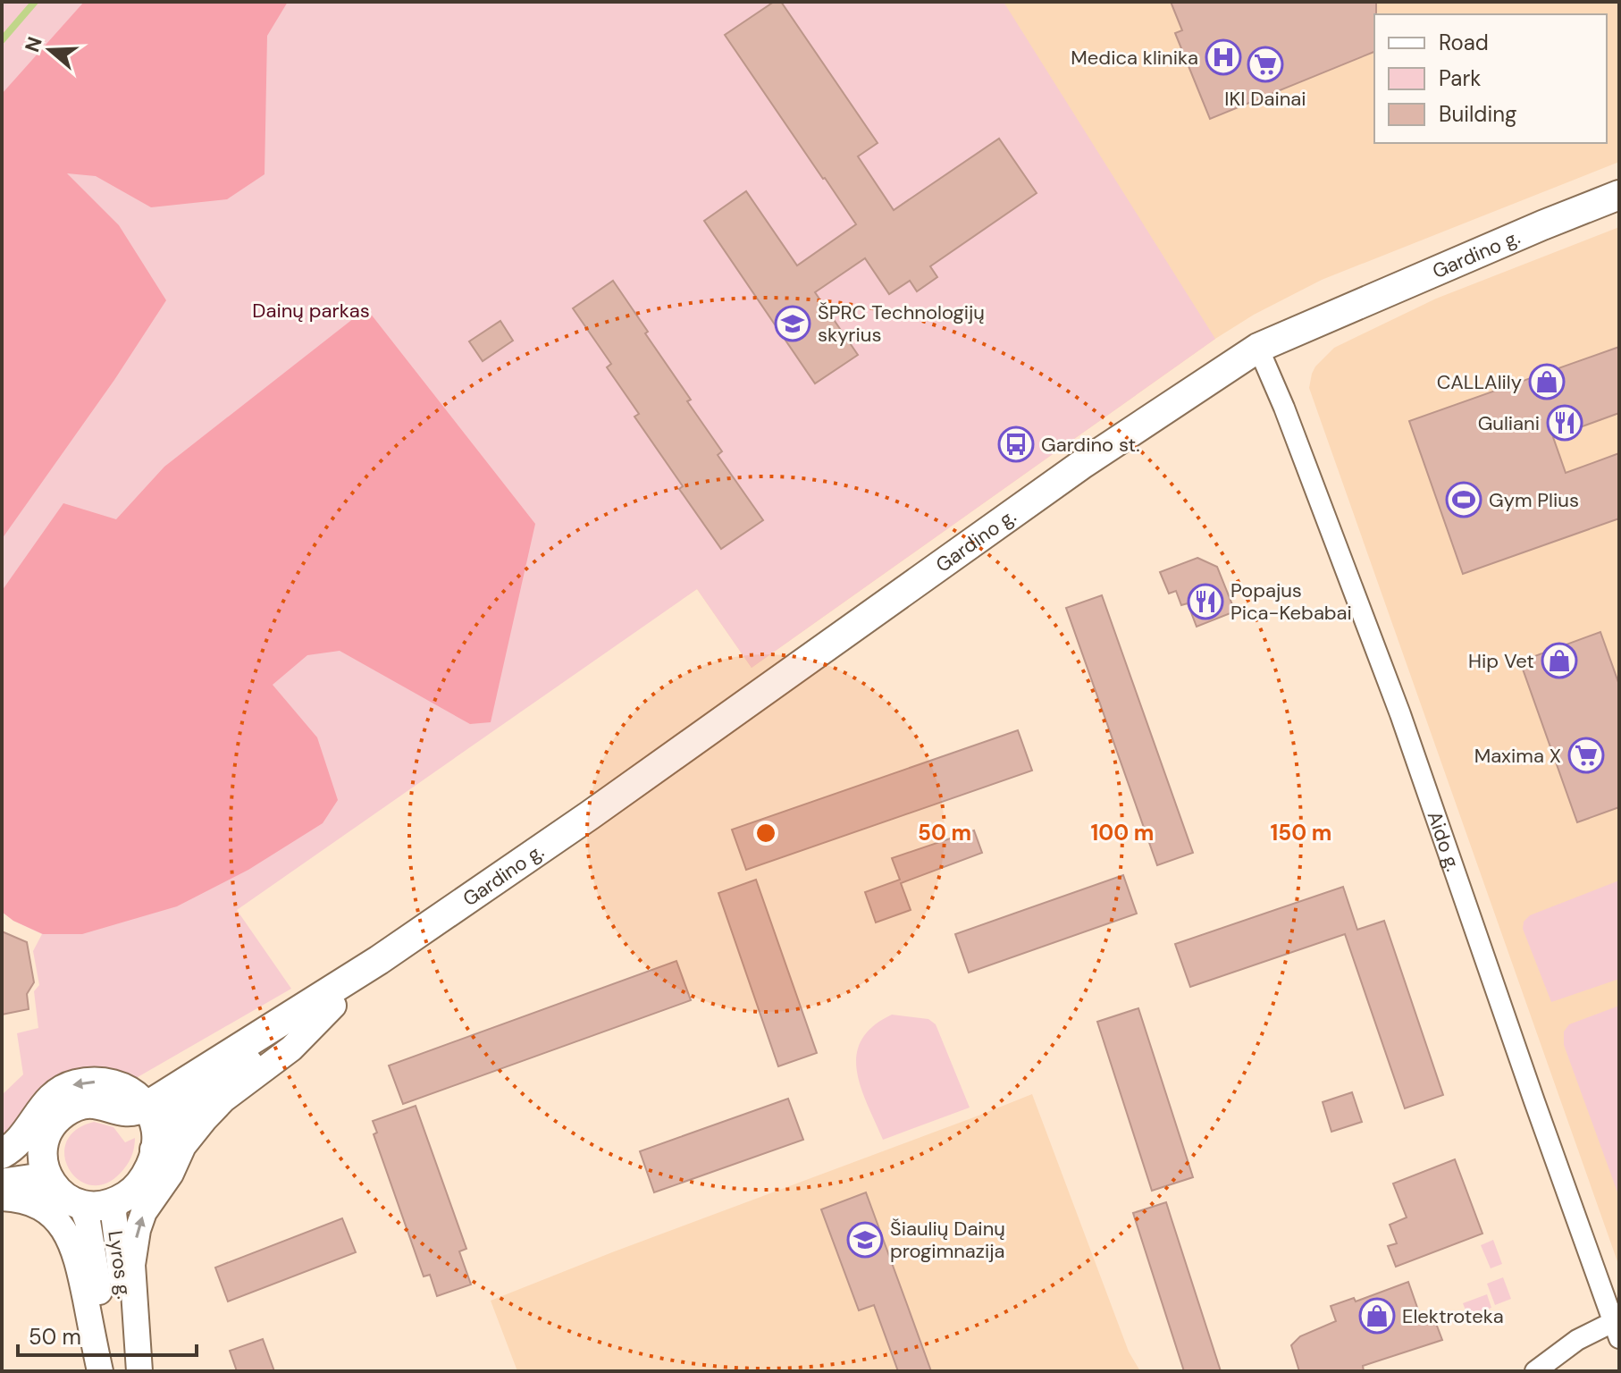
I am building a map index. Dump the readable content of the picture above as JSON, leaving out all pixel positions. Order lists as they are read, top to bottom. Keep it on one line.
{"streets":{"main road":["Gardino g."],"street":["Aido g.","Lyros g."]},"crossings":[["Gardino g.","Aido g."],["Gardino g.","Lyros g."]],"parks":["Dainų parkas"],"places":{"hospital":["Medica klinika"],"supermarket":["IKI Dainai","Maxima X"],"school or university":["ŠPRC Technologijų skyrius","Šiaulių Dainų progimnazija"],"shop":["CALLAlily","Hip Vet","Elektroteka"],"restaurant":["Guliani","Popajus Pica-Kebabai"],"bus stop":["Gardino st."],"sports":["Gym Plius"]},"legend":["Road","Park","Building"],"scale_bar":"50 m","north":"left","rings":["50 m","100 m","150 m"]}
